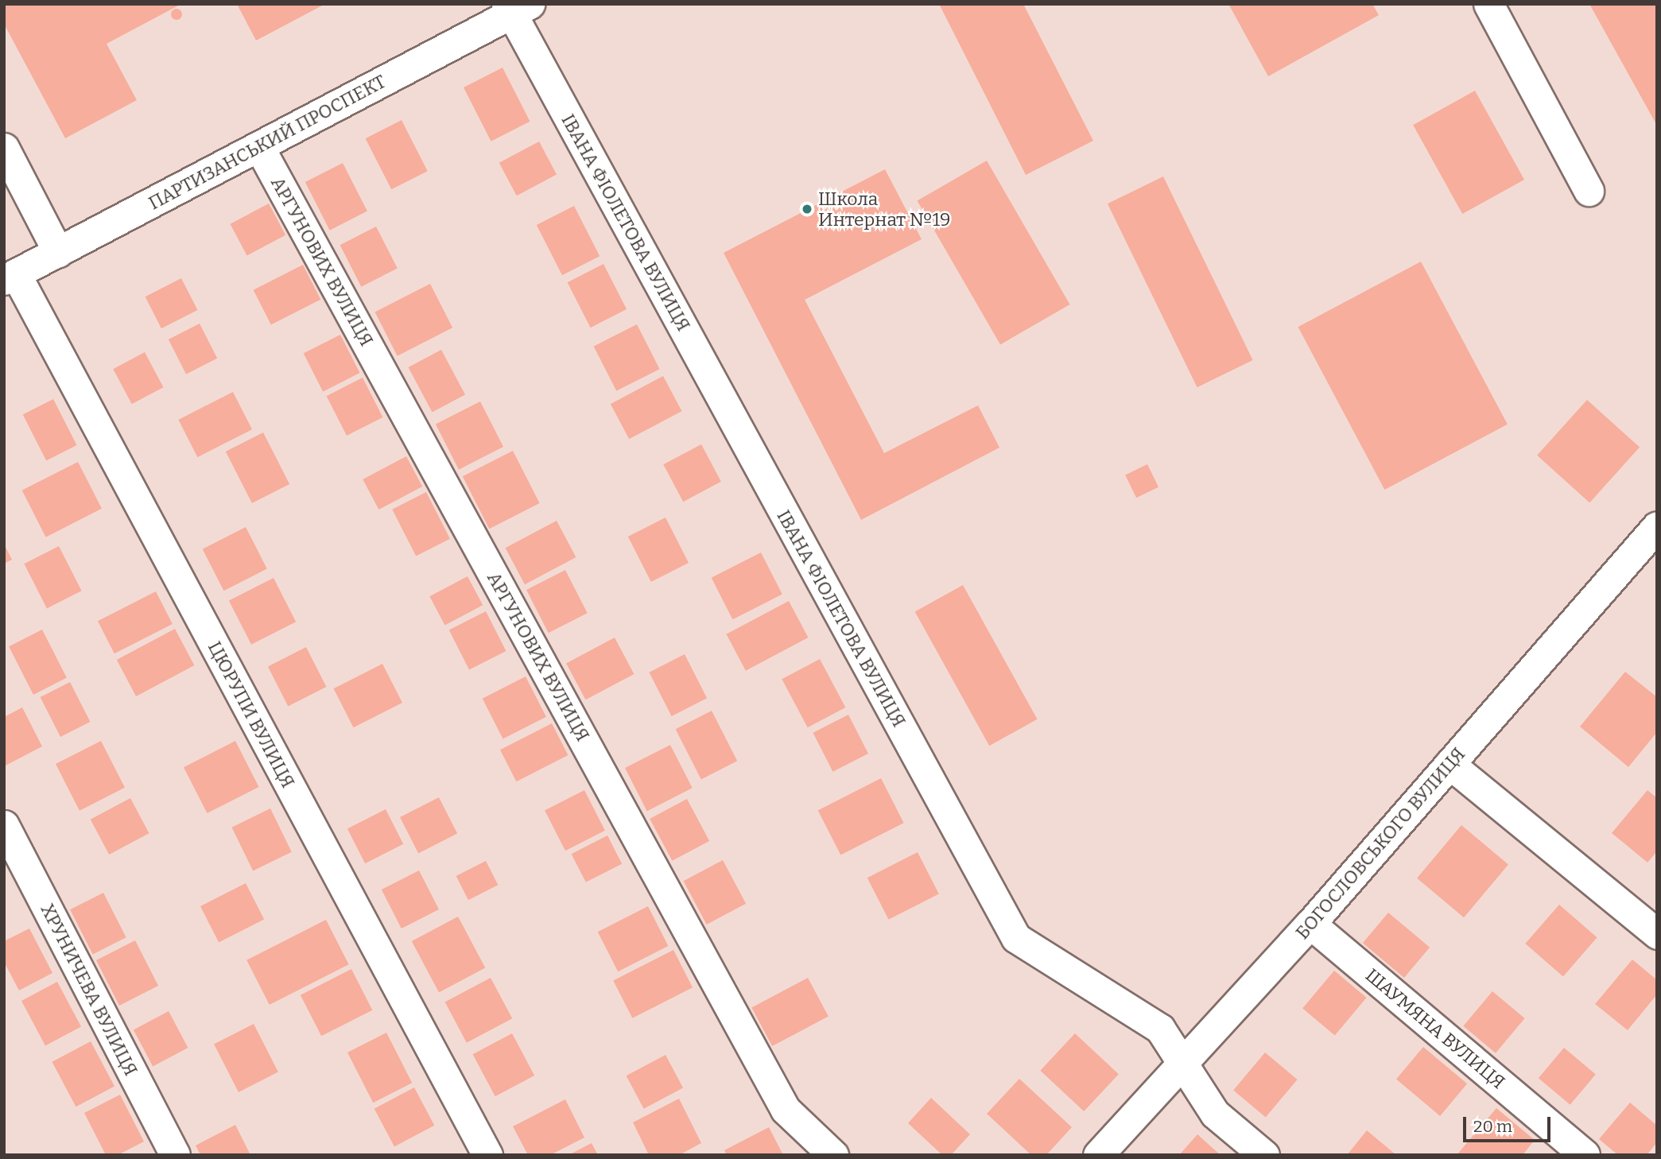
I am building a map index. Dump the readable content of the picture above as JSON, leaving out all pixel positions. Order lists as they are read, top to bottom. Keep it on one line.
{"streets":{"street":["ПАРТИЗАНСЬКИЙ ПРОСПЕКТ","ІВАНА ФІОЛЕТОВА ВУЛИЦЯ","АРГУНОВИХ ВУЛИЦЯ","ЦЮРУПИ ВУЛИЦЯ","БОГОСЛОВСЬКОГО ВУЛИЦЯ","ХРУНИЧЕВА ВУЛИЦЯ","ШАУМЯНА ВУЛИЦЯ"]},"crossings":[["ПАРТИЗАНСЬКИЙ ПРОСПЕКТ","ІВАНА ФІОЛЕТОВА ВУЛИЦЯ"],["ПАРТИЗАНСЬКИЙ ПРОСПЕКТ","АРГУНОВИХ ВУЛИЦЯ"],["ПАРТИЗАНСЬКИЙ ПРОСПЕКТ","ЦЮРУПИ ВУЛИЦЯ"],["ІВАНА ФІОЛЕТОВА ВУЛИЦЯ","БОГОСЛОВСЬКОГО ВУЛИЦЯ"],["БОГОСЛОВСЬКОГО ВУЛИЦЯ","ШАУМЯНА ВУЛИЦЯ"]],"places":["Школа Интернат №19"],"scale_bar":"20 m"}
